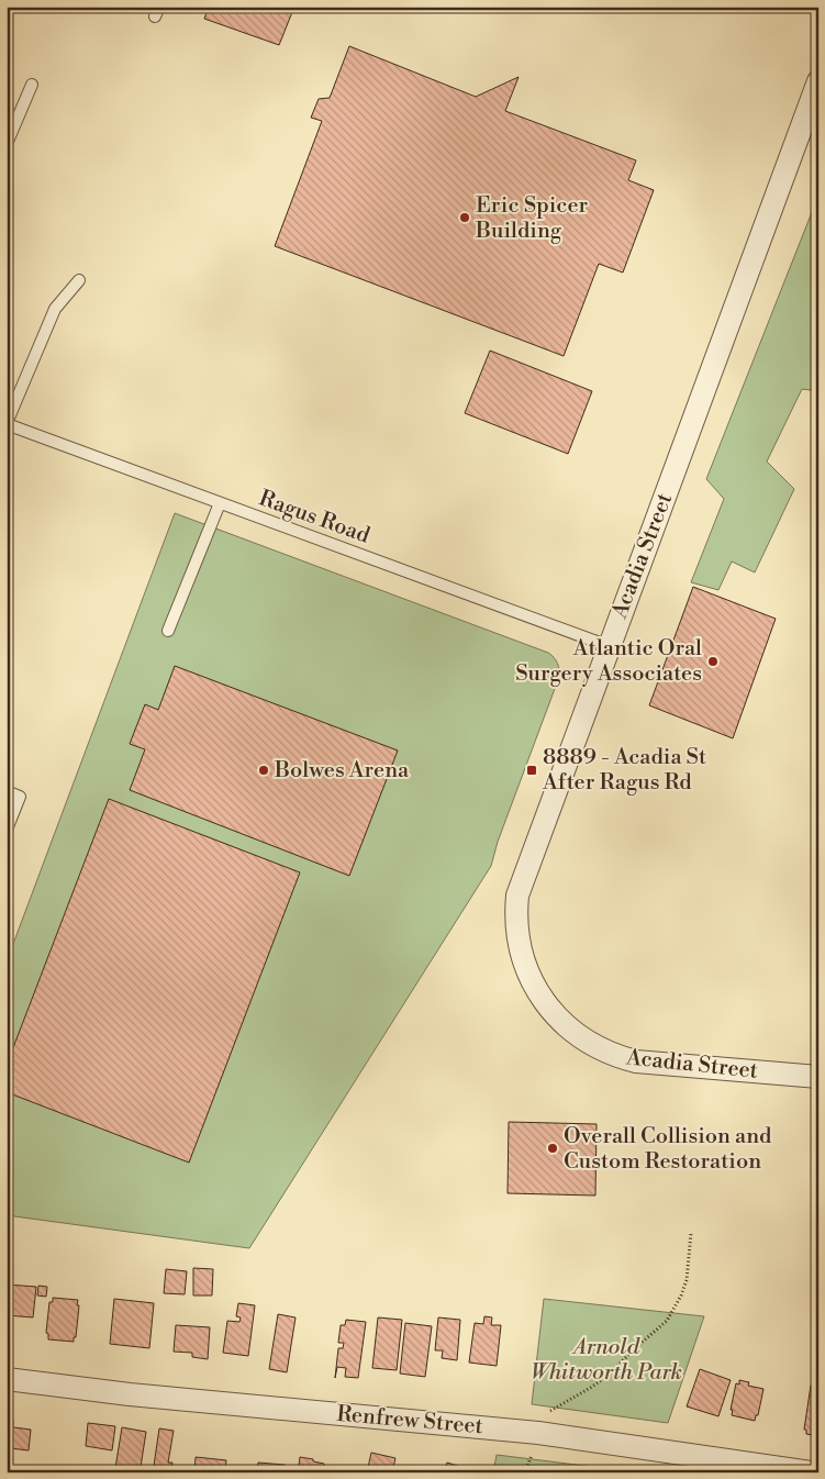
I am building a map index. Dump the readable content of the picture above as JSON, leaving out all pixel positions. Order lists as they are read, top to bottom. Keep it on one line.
{"streets":{"street":["Acadia Street","Renfrew Street"],"lane":["Ragus Road"]},"crossings":[["Ragus Road","Acadia Street"]],"parks":["Arnold Whitworth Park"],"places":{"other":["Eric Spicer Building","Atlantic Oral Surgery Associates","Bolwes Arena","Overall Collision and Custom Restoration"],"transit":["8889 - Acadia St After Ragus Rd"]}}
